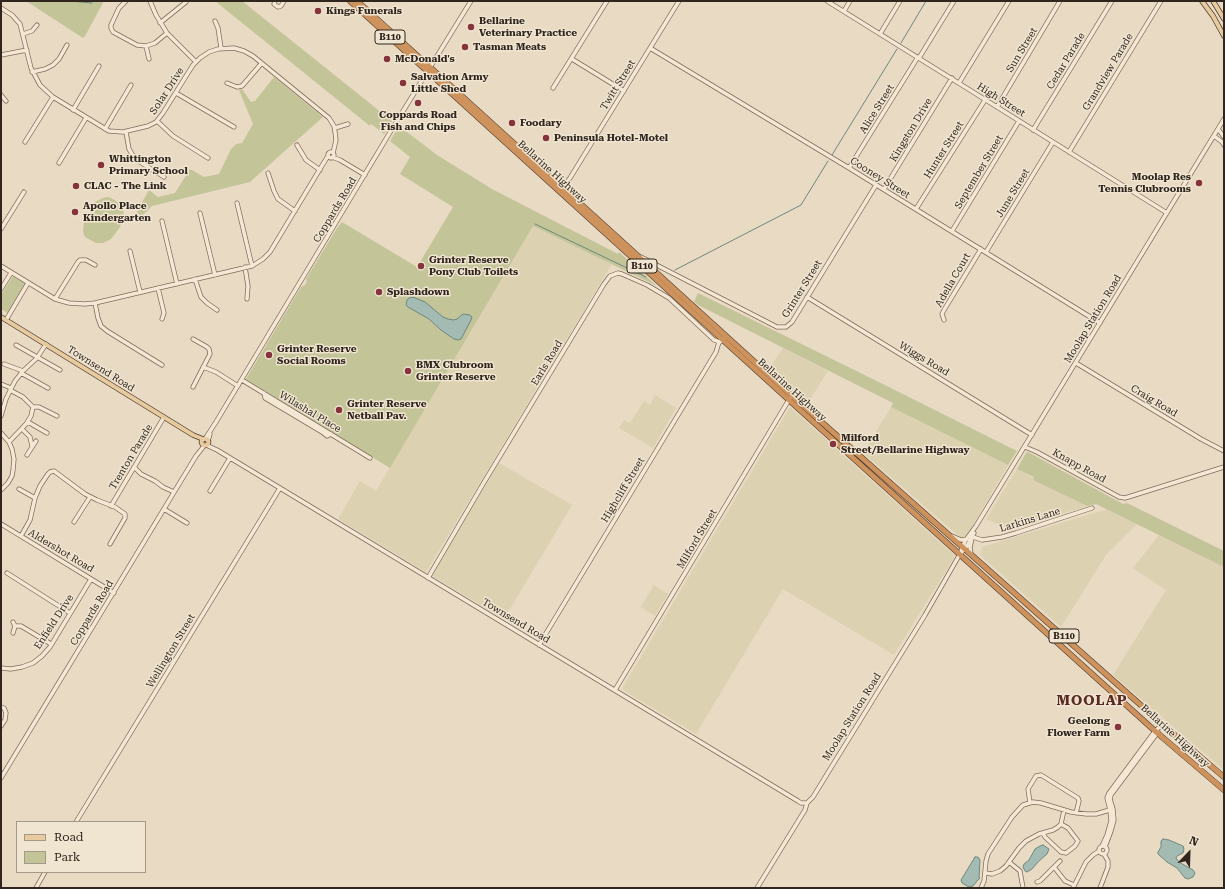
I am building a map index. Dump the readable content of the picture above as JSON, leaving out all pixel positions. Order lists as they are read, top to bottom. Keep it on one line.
{"streets":{"highway":["B110","Bellarine Highway"],"main road":["Townsend Road"],"street":["Sun Street","Cedar Parade","Grandview Parade","Twitt Street","Solar Drive","High Street","Alice Street","Kingston Drive","Hunter Street","September Street","Cooney Street","June Street","Coppards Road","Adella Court","Grinter Street","Moolap Station Road","Wiggs Road","Earls Road","Craig Road","Wilashal Place","Trenton Parade","Knapp Road","Highcliff Street","Larkins Lane","Milford Street","Aldershot Road","Enfield Drive","Wellington Street"]},"crossings":[["Sun Street","High Street"],["Cedar Parade","High Street"],["Grandview Parade","High Street"],["Twitt Street","Bellarine Highway"],["Twitt Street","Cooney Street"],["High Street","Alice Street"],["High Street","Kingston Drive"],["High Street","Hunter Street"],["High Street","September Street"],["High Street","June Street"],["High Street","Moolap Station Road"],["Alice Street","Cooney Street"],["Kingston Drive","Cooney Street"],["Hunter Street","Cooney Street"],["Bellarine Highway","Coppards Road"],["Bellarine Highway","Grinter Street"],["Bellarine Highway","Moolap Station Road"],["Bellarine Highway","Earls Road"],["Bellarine Highway","Highcliff Street"],["Bellarine Highway","Larkins Lane"],["Bellarine Highway","Milford Street"],["September Street","Cooney Street"],["Cooney Street","June Street"],["Cooney Street","Adella Court"],["Cooney Street","Grinter Street"],["Cooney Street","Moolap Station Road"],["Coppards Road","Townsend Road"],["Coppards Road","Wilashal Place"],["Coppards Road","Aldershot Road"],["Grinter Street","Wiggs Road"],["Moolap Station Road","Wiggs Road"],["Moolap Station Road","Townsend Road"],["Moolap Station Road","Craig Road"],["Moolap Station Road","Knapp Road"],["Moolap Station Road","Larkins Lane"],["Earls Road","Townsend Road"],["Earls Road","Highcliff Street"],["Townsend Road","Trenton Parade"],["Townsend Road","Highcliff Street"],["Townsend Road","Milford Street"],["Townsend Road","Wellington Street"],["Aldershot Road","Enfield Drive"]],"districts":["MOOLAP"],"places":["Kings Funerals","Bellarine Veterinary Practice","Tasman Meats","McDonald's","Salvation Army Little Shed","Coppards Road Fish and Chips","Foodary","Peninsula Hotel-Motel","Whittington Primary School","Moolap Res Tennis Clubrooms","CLAC - The Link","Apollo Place Kindergarten","Grinter Reserve Pony Club Toilets","Splashdown","Grinter Reserve Social Rooms","BMX Clubroom Grinter Reserve","Grinter Reserve Netball Pav.","Milford Street/Bellarine Highway","Geelong Flower Farm"],"legend":["Road","Park"],"north":"top right"}
